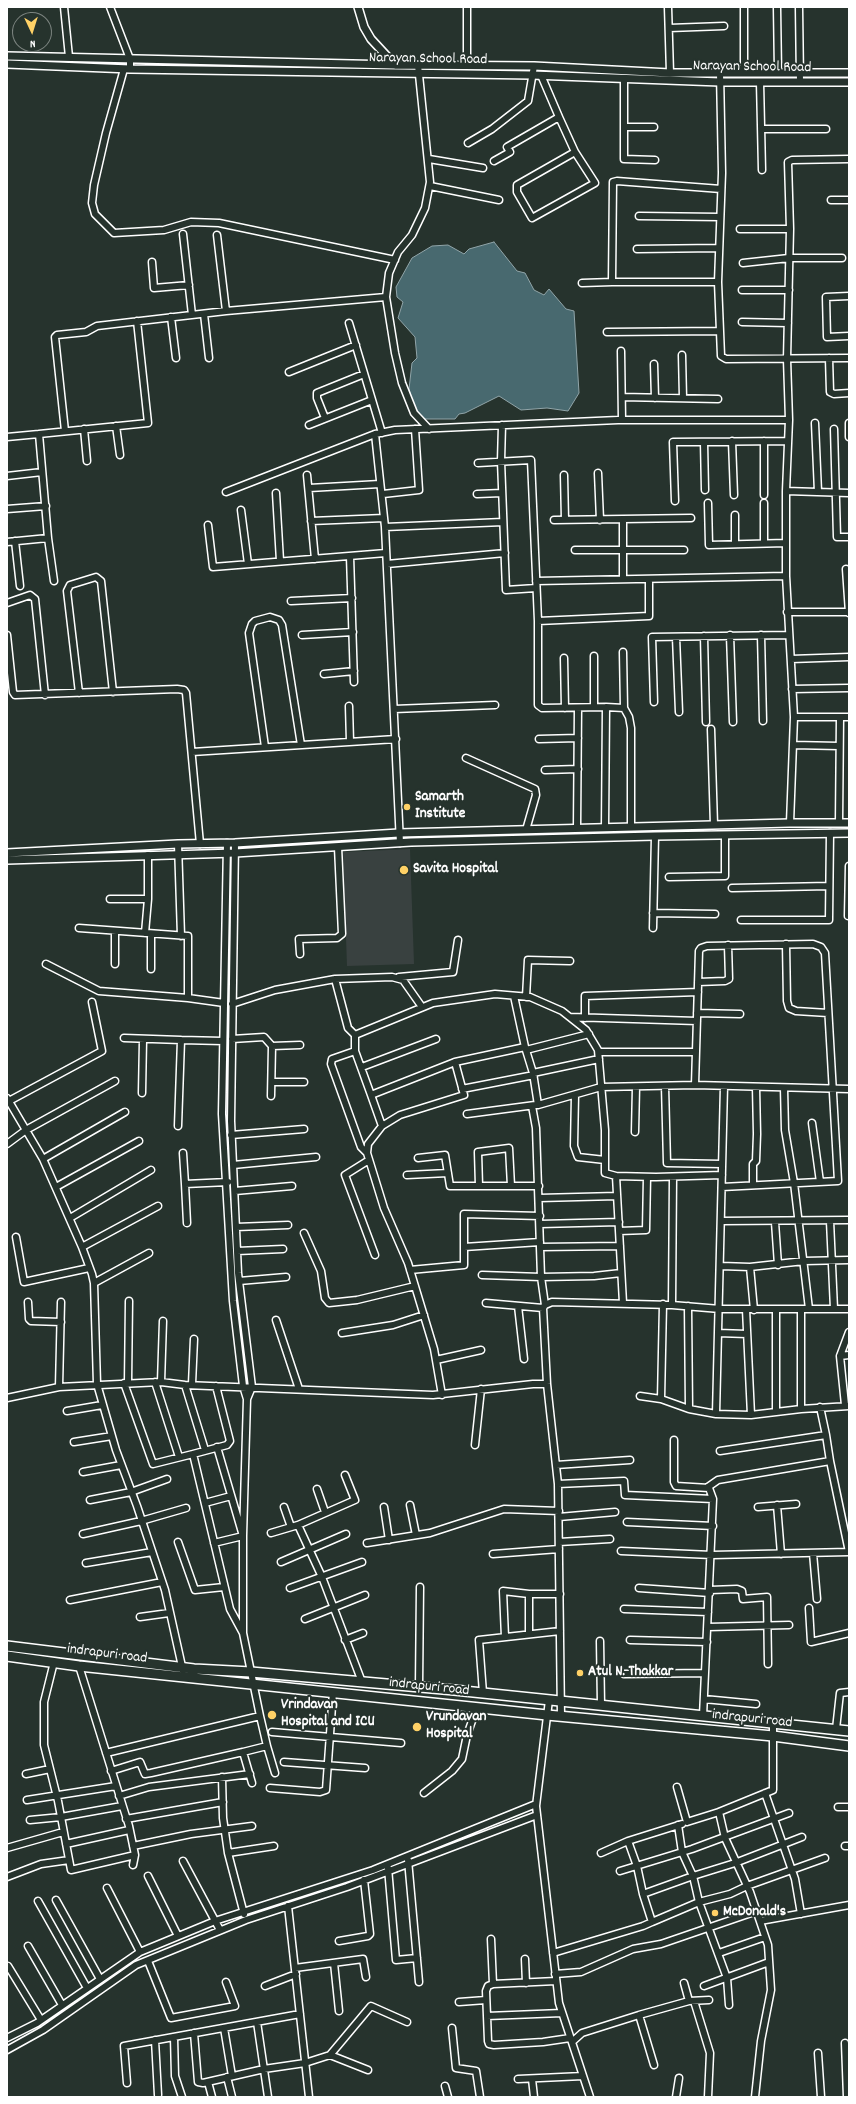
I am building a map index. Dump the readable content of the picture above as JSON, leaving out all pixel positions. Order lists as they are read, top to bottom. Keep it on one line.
{"streets":{"main road":["indrapuri road"],"street":["Narayan School Road"]},"places":["Samarth Institute","Savita Hospital","Atul N. Thakkar","Vrindavan Hospital and ICU","Vrundavan Hospital","McDonald's"],"north":"bottom"}
